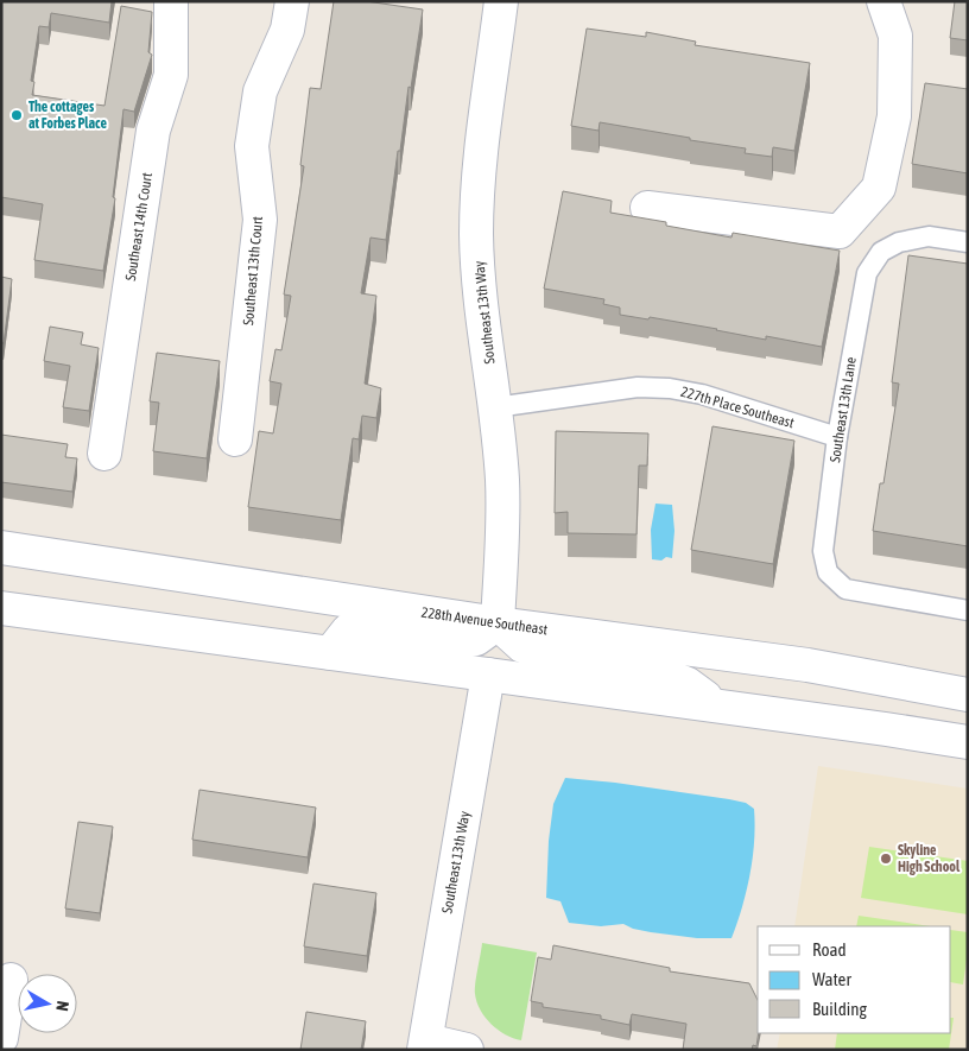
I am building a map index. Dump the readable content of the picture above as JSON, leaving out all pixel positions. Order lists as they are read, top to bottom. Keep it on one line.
{"streets":{"street":["Southeast 14th Court","Southeast 13th Court","Southeast 13th Way","228th Avenue Southeast"],"lane":["227th Place Southeast","Southeast 13th Lane"]},"crossings":[["Southeast 13th Way","227th Place Southeast"],["Southeast 13th Way","228th Avenue Southeast"],["227th Place Southeast","Southeast 13th Lane"]],"places":["The cottages at Forbes Place","Skyline High School"],"legend":["Road","Water","Building"],"north":"right"}
